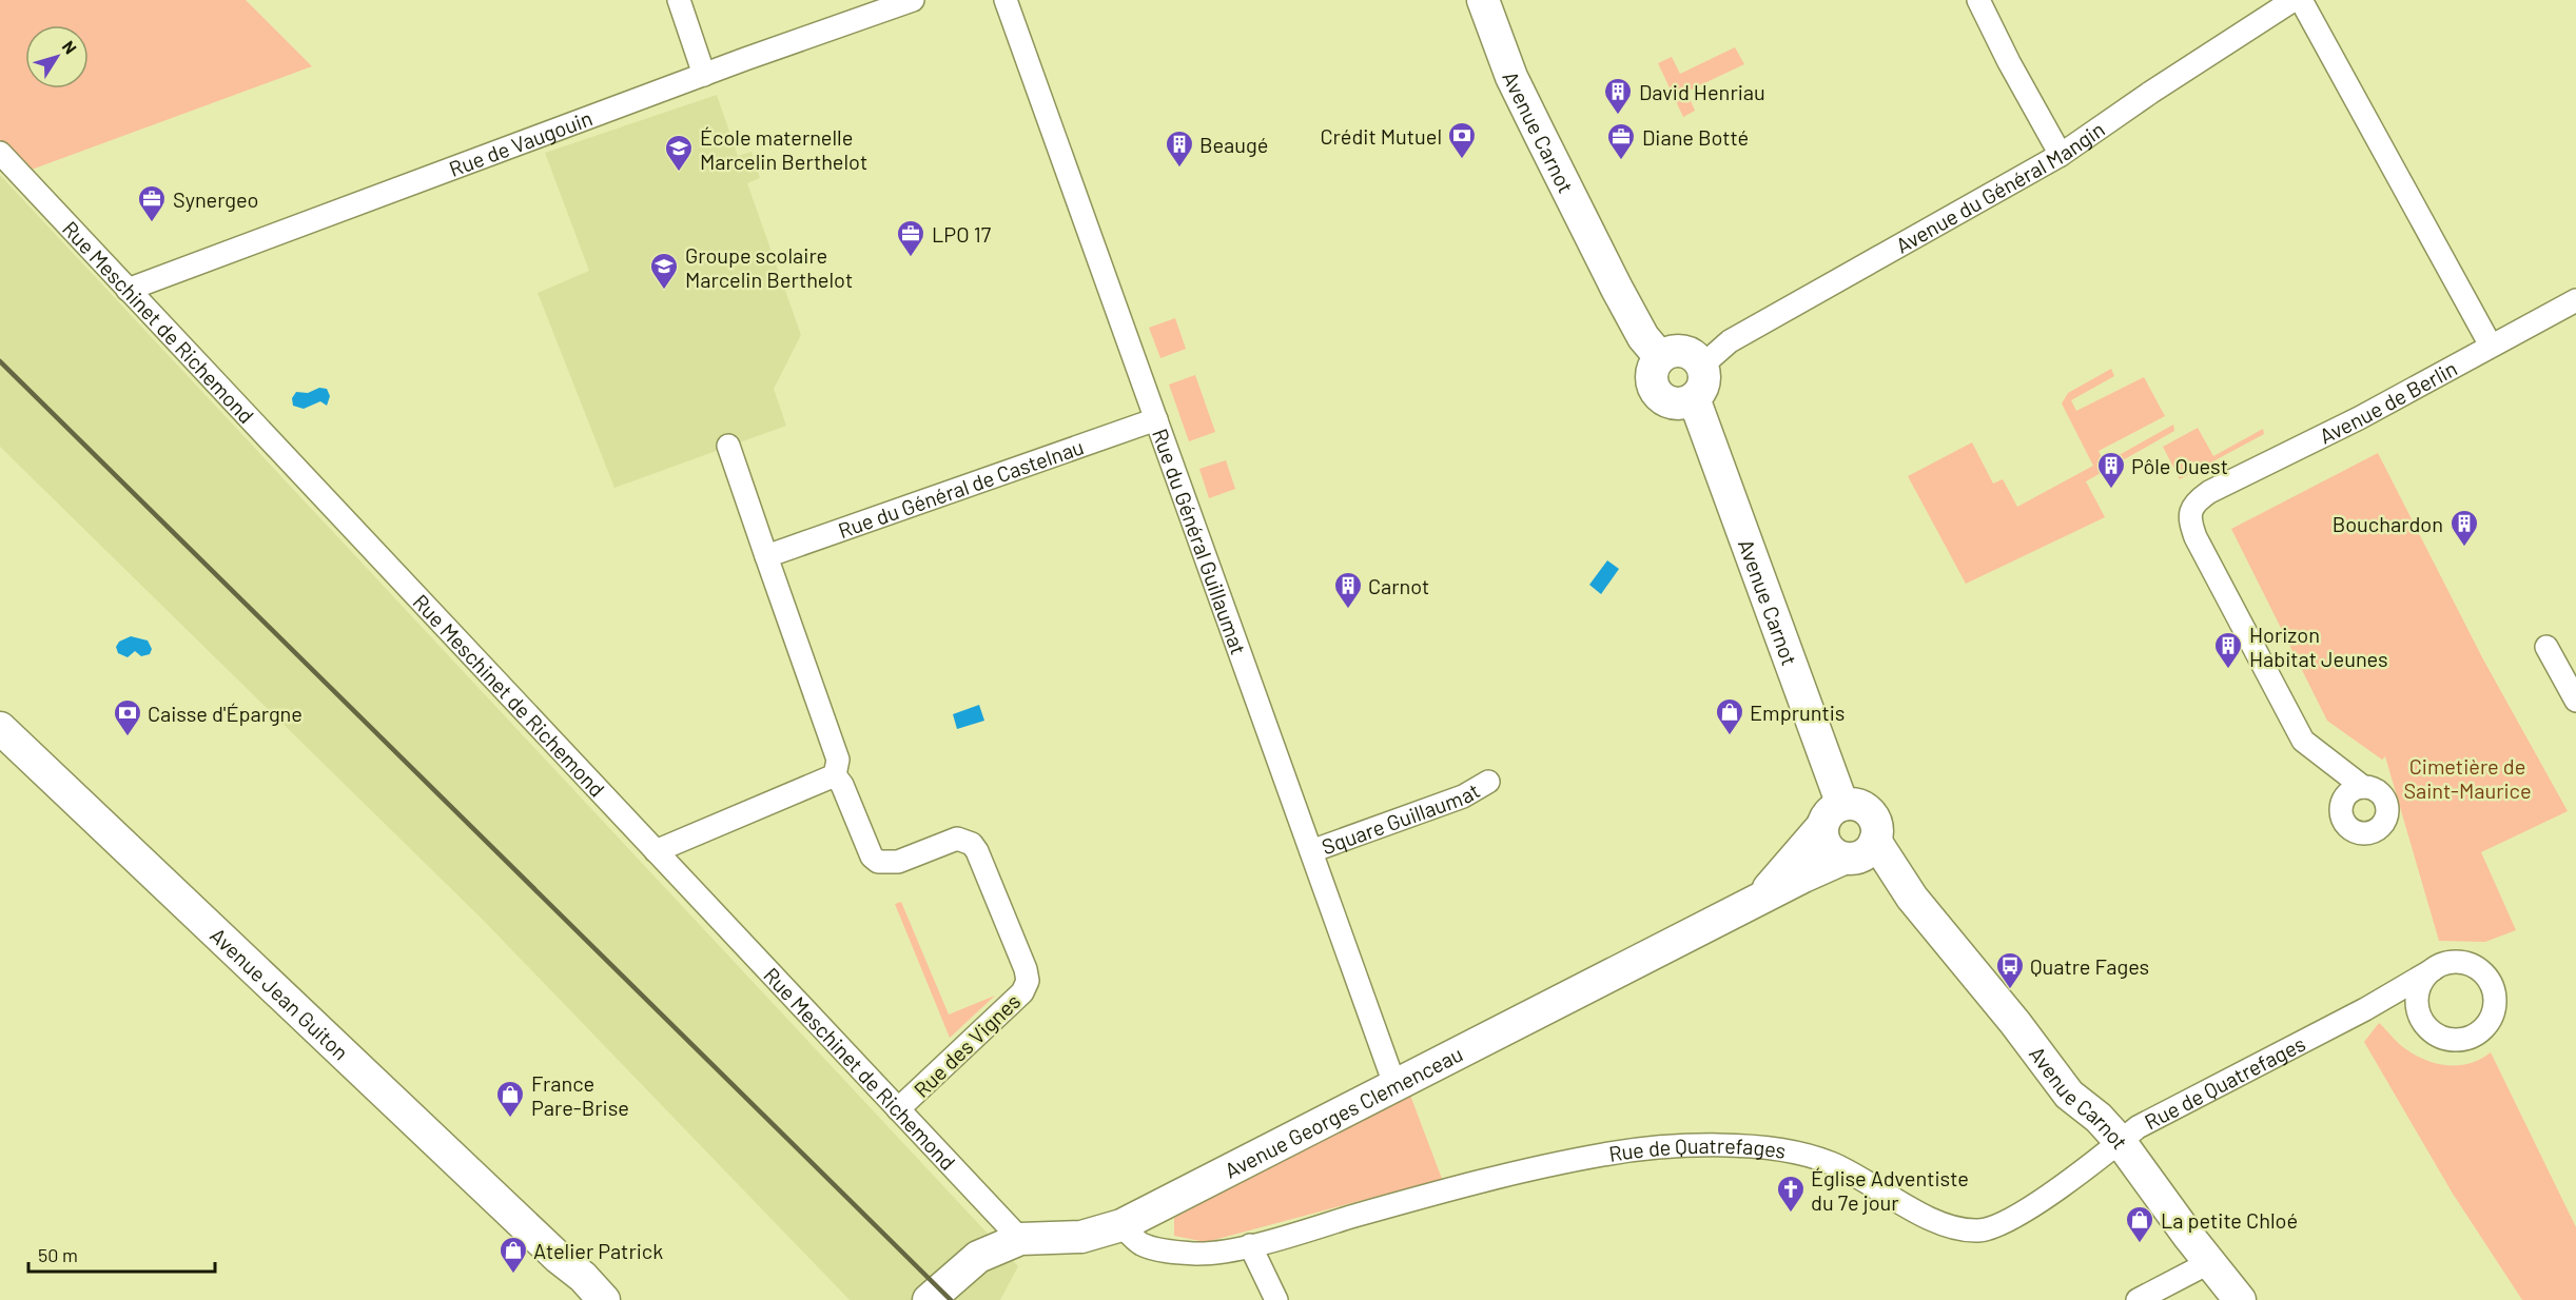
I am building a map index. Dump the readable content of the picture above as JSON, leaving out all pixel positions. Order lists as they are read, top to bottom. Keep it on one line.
{"streets":{"main road":["Avenue Carnot","Avenue Jean Guiton","Avenue Georges Clemenceau"],"street":["Rue de Vaugouin","Avenue du Général Mangin","Rue Meschinet de Richemond","Avenue de Berlin","Rue du Général de Castelnau","Rue du Général Guillaumat","Square Guillaumat","Rue des Vignes","Rue de Quatrefages"]},"crossings":[["Avenue Carnot","Avenue du Général Mangin"],["Avenue Carnot","Rue de Quatrefages"],["Avenue Carnot","Avenue Georges Clemenceau"],["Rue de Vaugouin","Rue Meschinet de Richemond"],["Rue Meschinet de Richemond","Rue des Vignes"],["Rue Meschinet de Richemond","Avenue Georges Clemenceau"],["Rue du Général de Castelnau","Rue du Général Guillaumat"],["Rue du Général Guillaumat","Square Guillaumat"],["Rue du Général Guillaumat","Avenue Georges Clemenceau"],["Rue de Quatrefages","Avenue Georges Clemenceau"]],"parks":["Cimetière de Saint-Maurice"],"places":{"building":["David Henriau","Beaugé","Pôle Ouest","Bouchardon","Carnot","Horizon Habitat Jeunes"],"bank":["Crédit Mutuel","Caisse d'Épargne"],"office":["Diane Botté","Synergeo","LPO 17"],"school or university":["École maternelle Marcelin Berthelot","Groupe scolaire Marcelin Berthelot"],"shop":["Empruntis","France Pare-Brise","La petite Chloé","Atelier Patrick"],"bus stop":["Quatre Fages"],"church":["Église Adventiste du 7e jour"]},"scale_bar":"50 m","north":"top right"}
